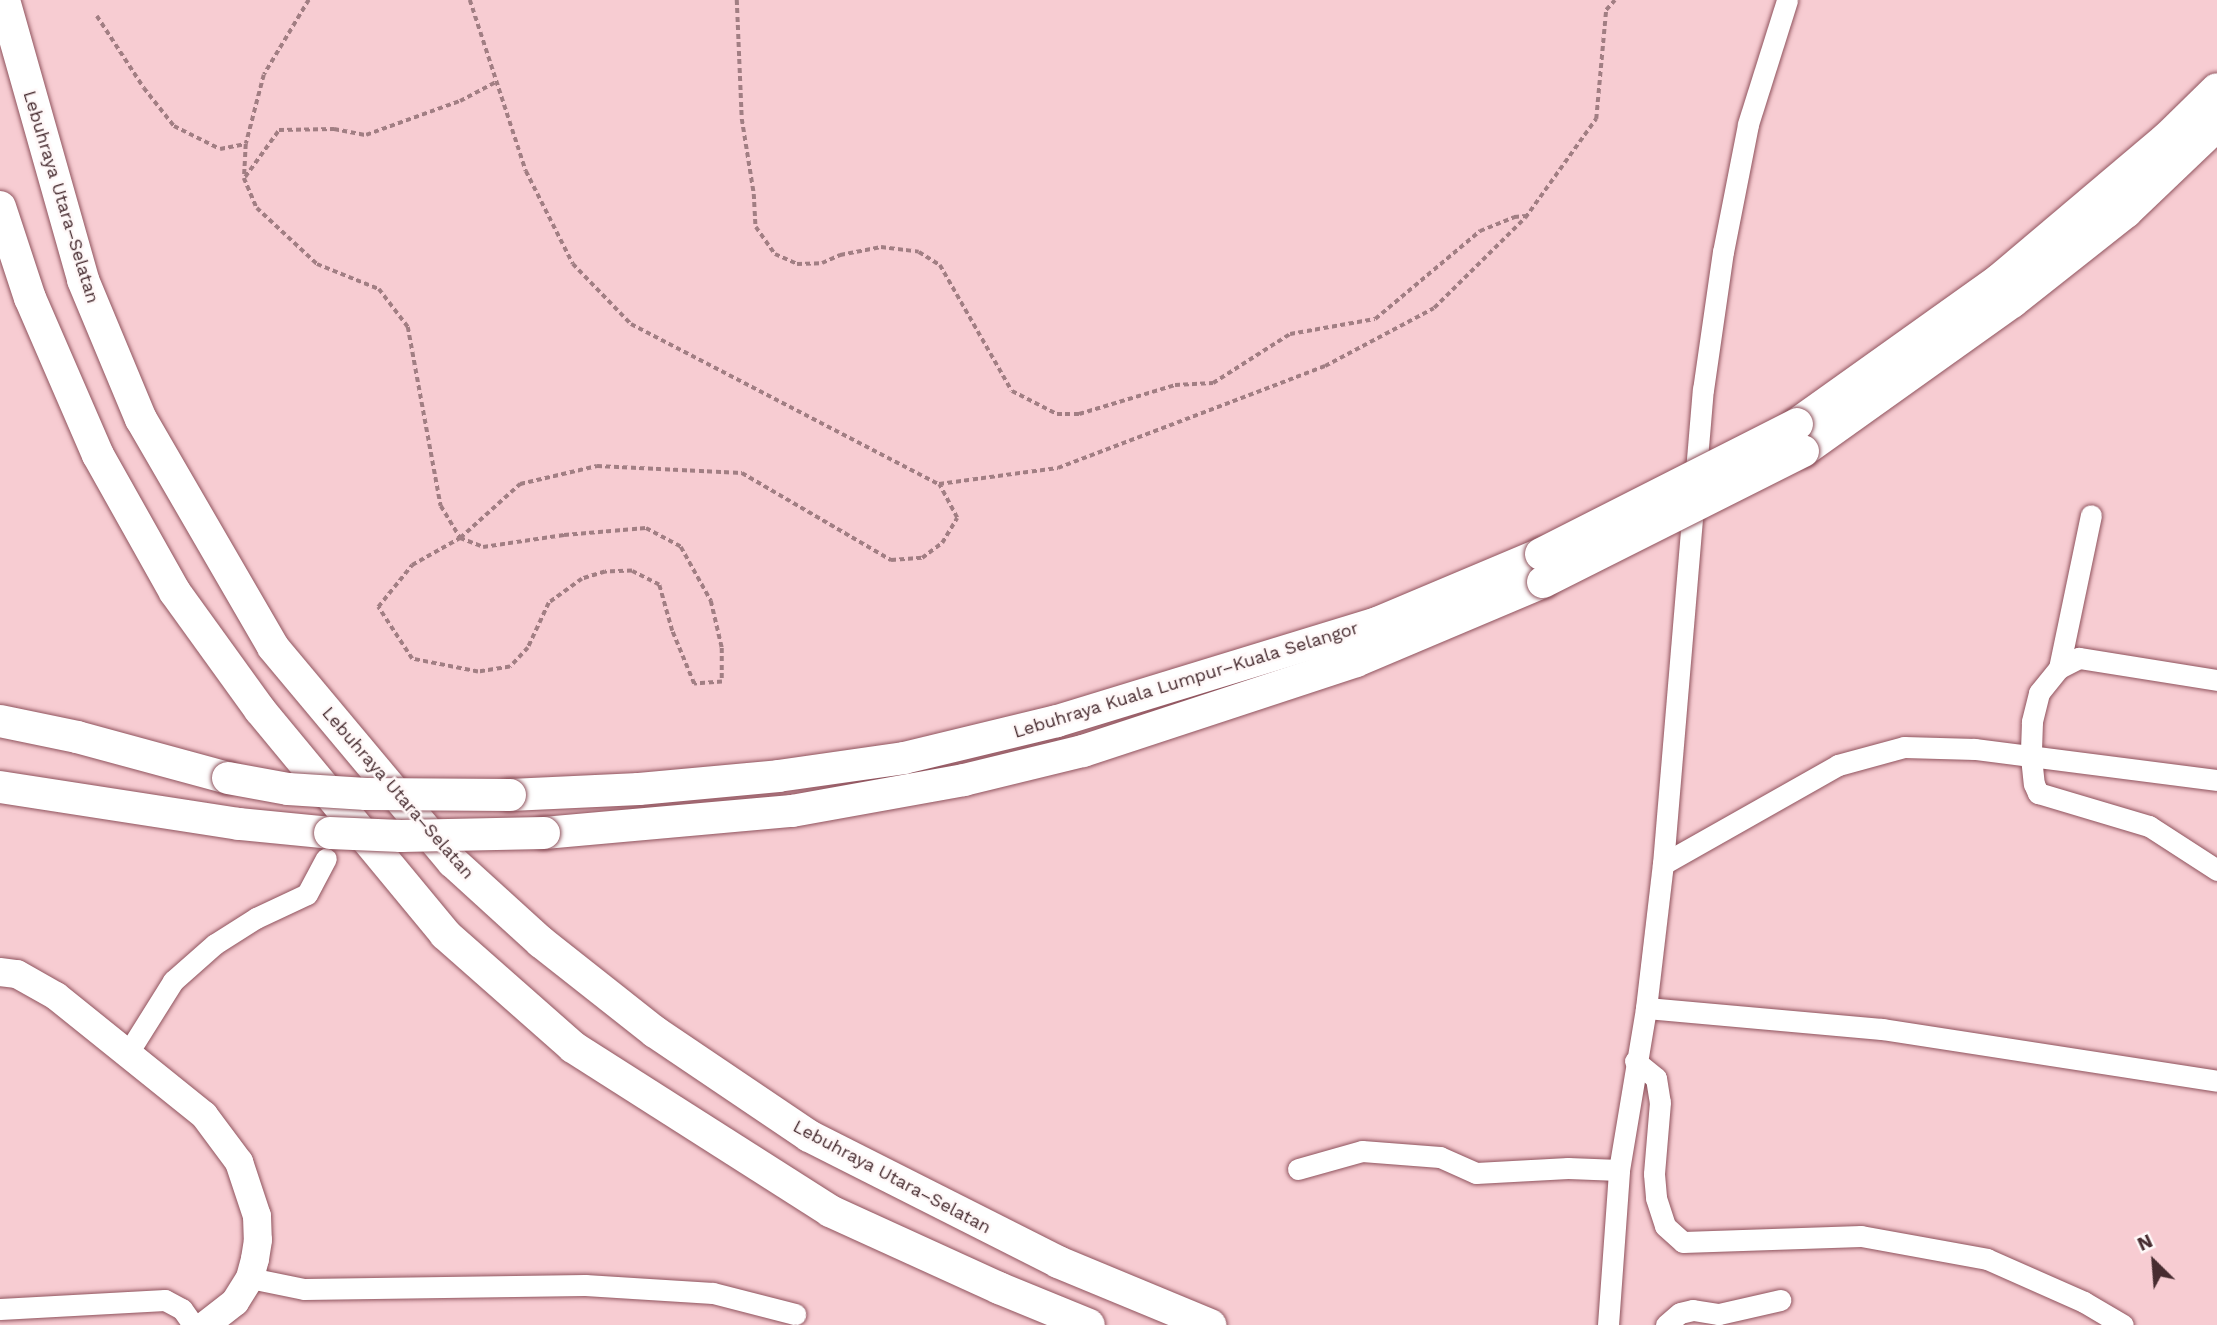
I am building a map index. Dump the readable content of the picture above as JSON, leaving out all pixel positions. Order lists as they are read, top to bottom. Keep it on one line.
{"streets":{"highway":["Lebuhraya Utara–Selatan","Lebuhraya Kuala Lumpur–Kuala Selangor"]},"north":"top left"}
